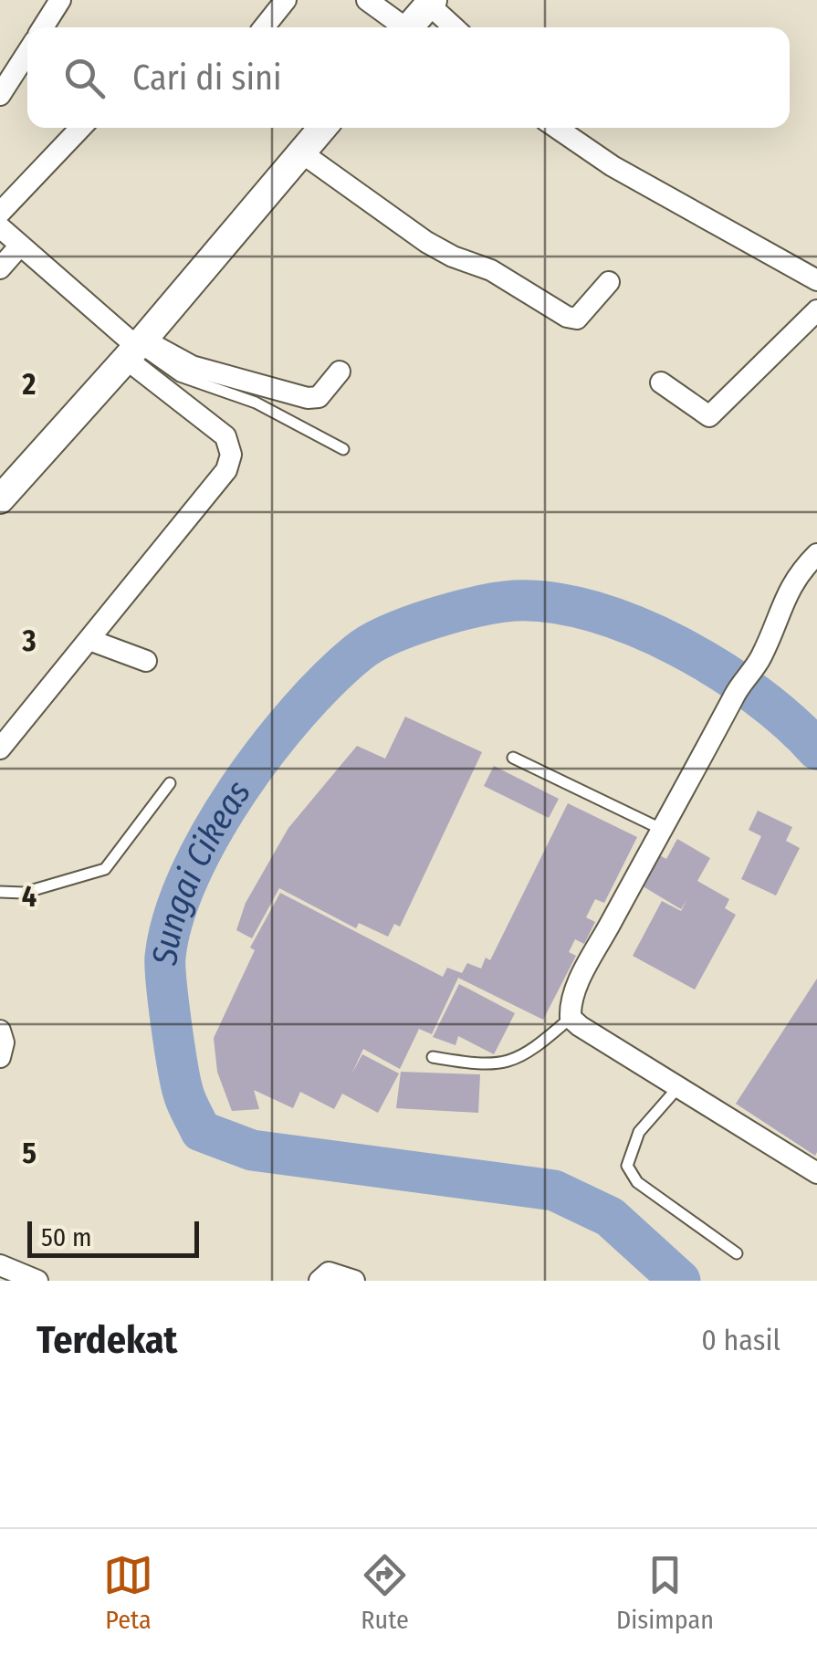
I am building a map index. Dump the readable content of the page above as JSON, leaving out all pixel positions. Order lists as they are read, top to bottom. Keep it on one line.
{"water":["Sungai Cikeas"],"scale_bar":"50 m","page":{"search":"Cari di sini","scale":"50 m","heading":["Terdekat","0 hasil"],"nav":["Peta","Rute","Disimpan"]},"grid":{"rows":["2","3","4","5"]}}
